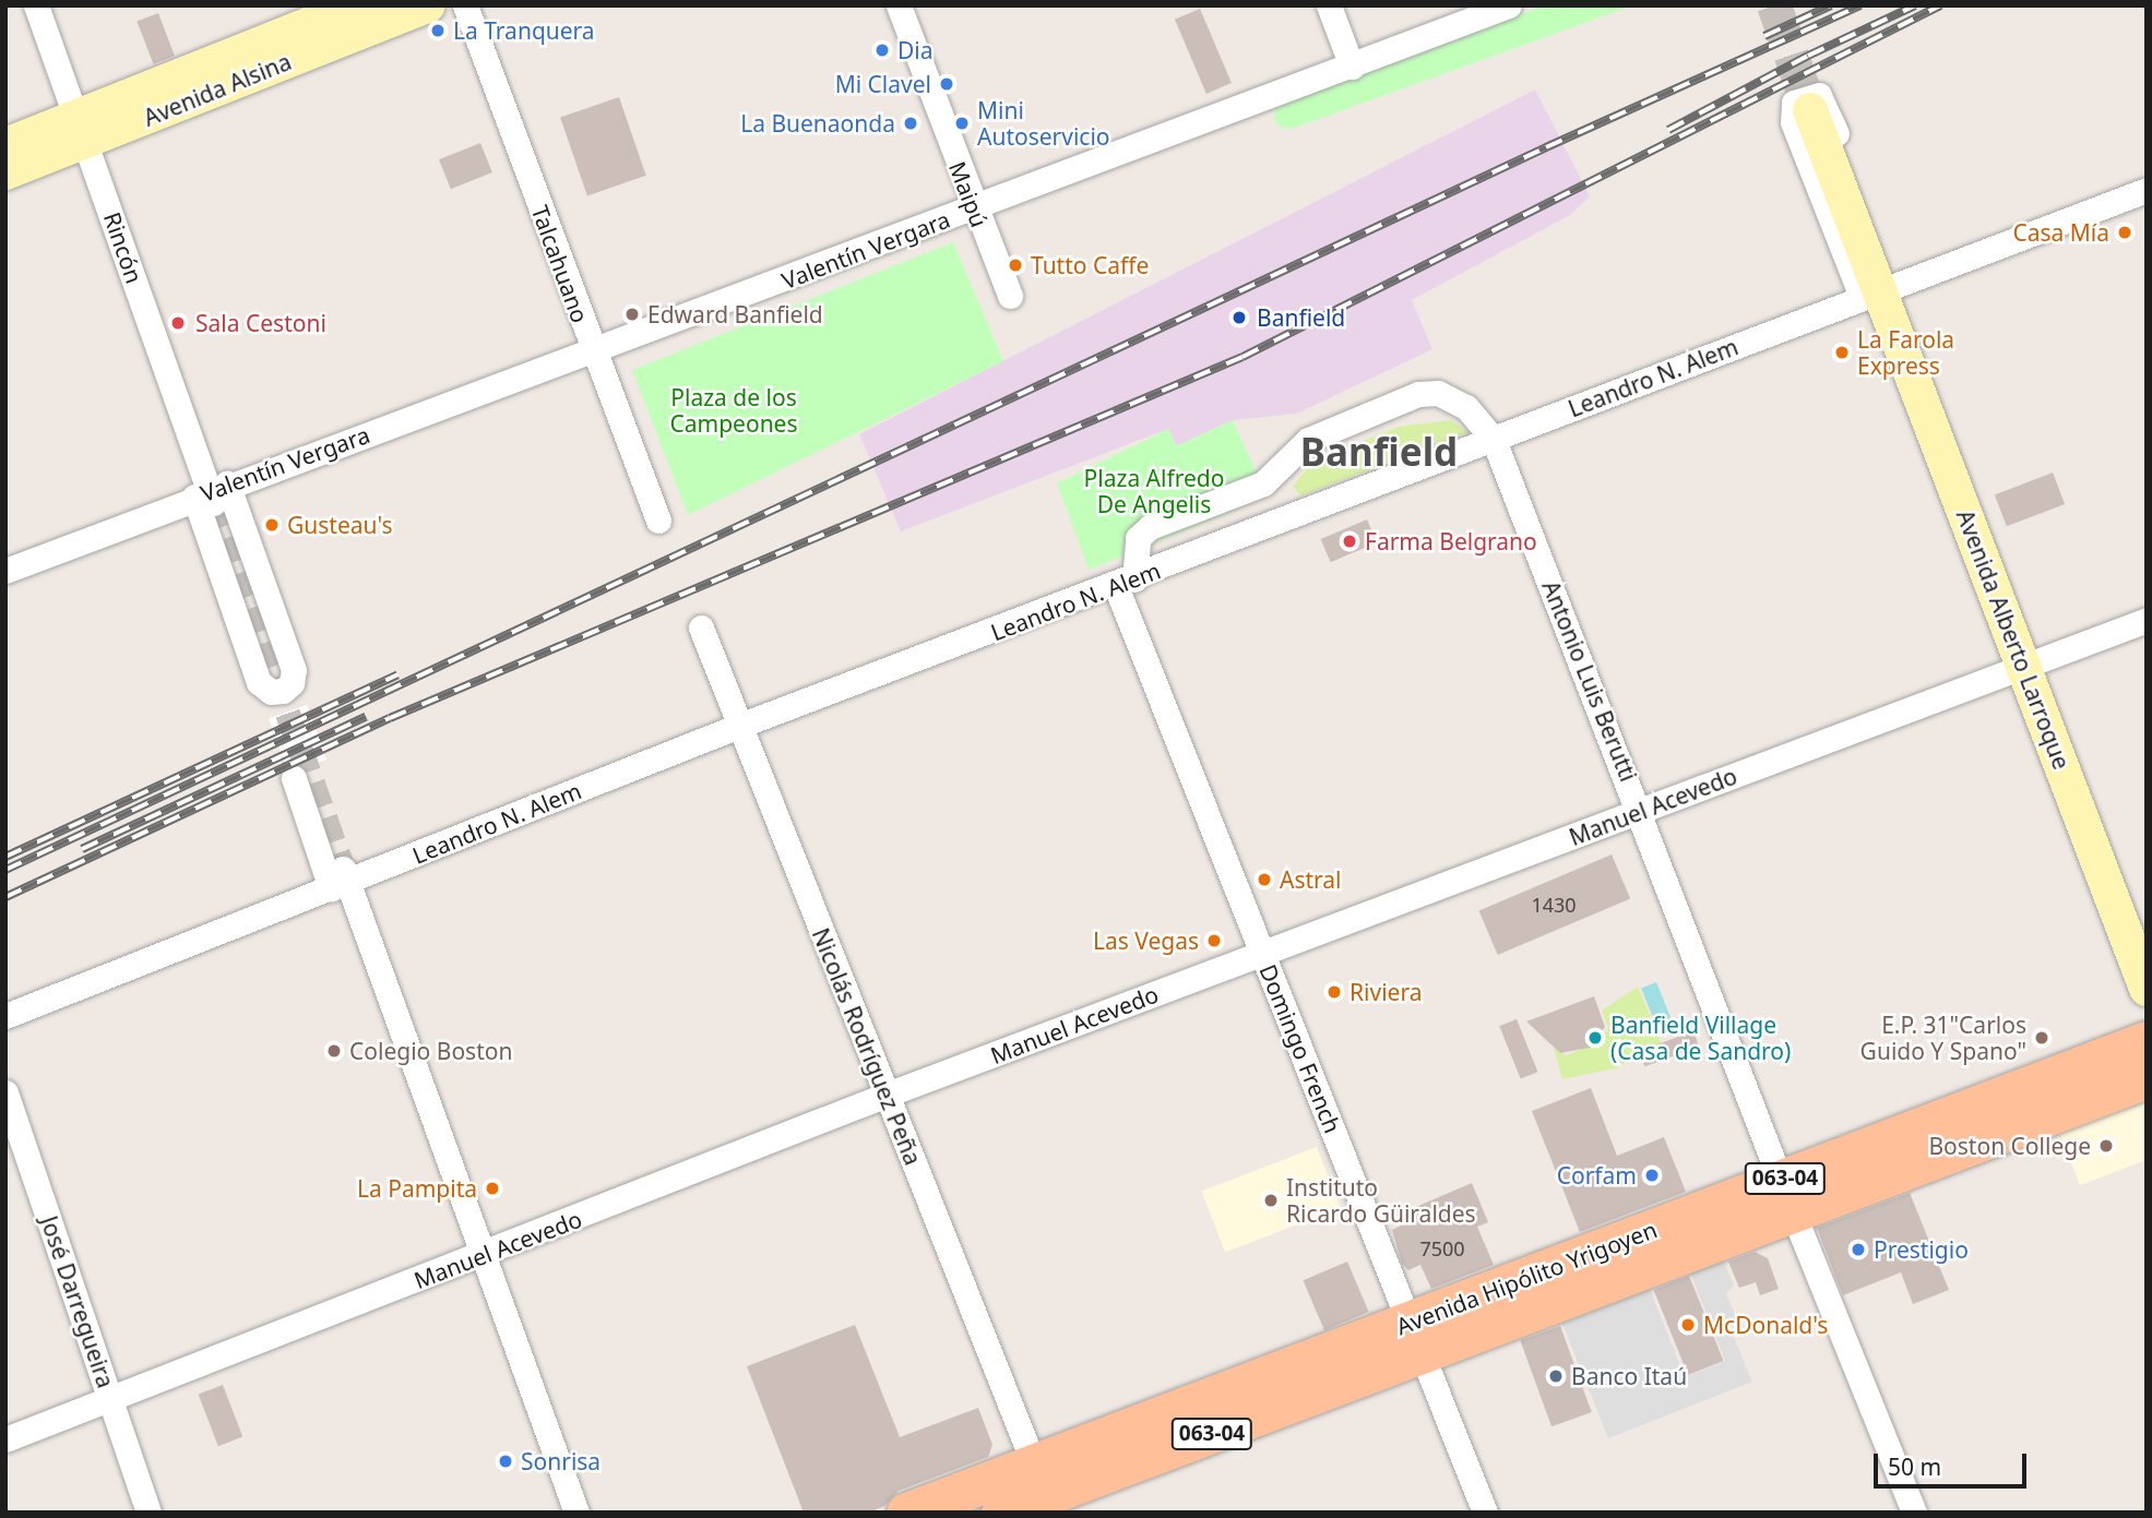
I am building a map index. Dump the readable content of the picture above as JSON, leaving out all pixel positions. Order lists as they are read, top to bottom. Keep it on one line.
{"streets":{"main road":["063-04","Avenida Hipólito Yrigoyen"],"street":["Avenida Alsina","Maipú","Rincón","Valentín Vergara","Talcahuano","Leandro N. Alem","Avenida Alberto Larroque","Antonio Luis Berutti","Manuel Acevedo","Nicolás Rodríguez Peña","Domingo French","José Darregueira"]},"crossings":[["Avenida Alsina","Rincón"],["Maipú","Valentín Vergara"],["Rincón","Valentín Vergara"],["Valentín Vergara","Talcahuano"],["Leandro N. Alem","Avenida Alberto Larroque"],["Leandro N. Alem","Antonio Luis Berutti"],["Leandro N. Alem","Nicolás Rodríguez Peña"],["Leandro N. Alem","Domingo French"],["Avenida Alberto Larroque","Manuel Acevedo"],["Antonio Luis Berutti","Manuel Acevedo"],["Antonio Luis Berutti","Avenida Hipólito Yrigoyen"],["Manuel Acevedo","Nicolás Rodríguez Peña"],["Manuel Acevedo","Domingo French"],["Manuel Acevedo","José Darregueira"],["Nicolás Rodríguez Peña","Avenida Hipólito Yrigoyen"],["Domingo French","Avenida Hipólito Yrigoyen"]],"districts":["Banfield"],"parks":["Plaza de los Campeones","Plaza Alfredo De Angelis"],"places":["La Tranquera","Dia","Mi Clavel","La Buenaonda","Mini Autoservicio","Casa Mía","Tutto Caffe","Edward Banfield","Banfield","Sala Cestoni","La Farola Express","Gusteau's","Farma Belgrano","Astral","Las Vegas","Riviera","Banfield Village (Casa de Sandro)","E.P. 31\"Carlos Guido Y Spano\"","Colegio Boston","Boston College","Corfam","La Pampita","Instituto Ricardo Güiraldes","Prestigio","McDonald's","Banco Itaú","Sonrisa"],"house_numbers":["1430","7500"],"scale_bar":"50 m"}
